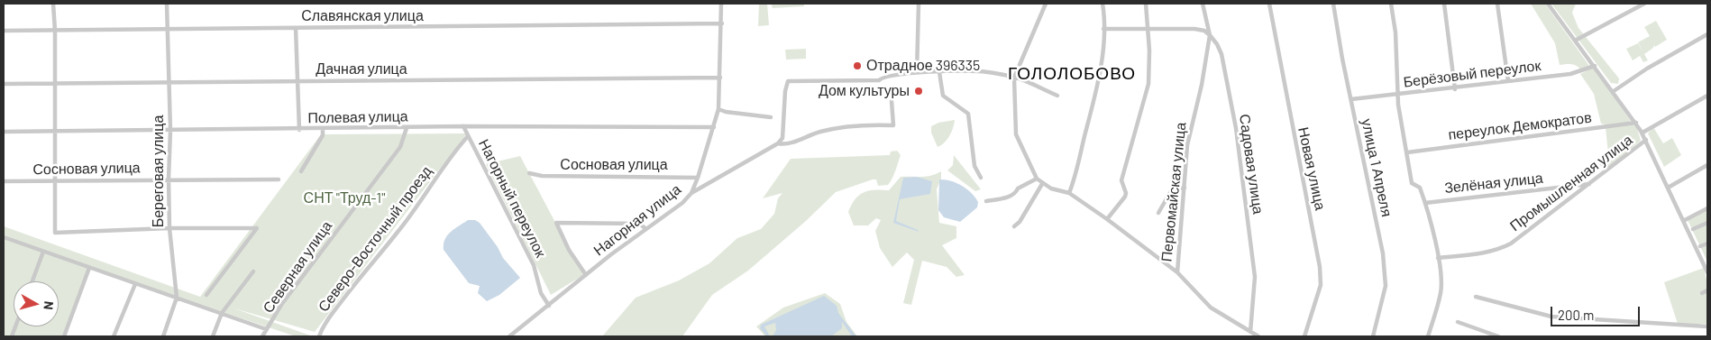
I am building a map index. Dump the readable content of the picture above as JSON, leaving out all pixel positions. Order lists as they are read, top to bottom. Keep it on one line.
{"streets":{"street":["Славянская улица","Дачная улица","Берёзовый переулок","Полевая улица","переулок Демократов","Садовая улица","Сосновая улица","улица 1 Апреля","Новая улица","Береговая улица","Зелёная улица","Промышленная улица","Первомайская улица","Нагорный переулок","Нагорная улица","Северо-Восточный проезд","Северная улица"]},"crossings":[["Славянская улица","Береговая улица"],["Славянская улица","Нагорная улица"],["Дачная улица","Береговая улица"],["Дачная улица","Нагорная улица"],["Берёзовый переулок","улица 1 Апреля"],["Полевая улица","Береговая улица"],["Полевая улица","Нагорный переулок"],["Полевая улица","Нагорная улица"],["Полевая улица","Северная улица"],["Садовая улица","Первомайская улица"],["Сосновая улица","Береговая улица"],["Сосновая улица","Нагорная улица"],["Зелёная улица","Промышленная улица"],["Нагорный переулок","Нагорная улица"],["Нагорный переулок","Северо-Восточный проезд"]],"districts":["ГОЛОЛОБОВО"],"parks":["СНТ \"Труд-1\""],"places":["Отрадное 396335","Дом культуры"],"scale_bar":"200 m","north":"right"}
